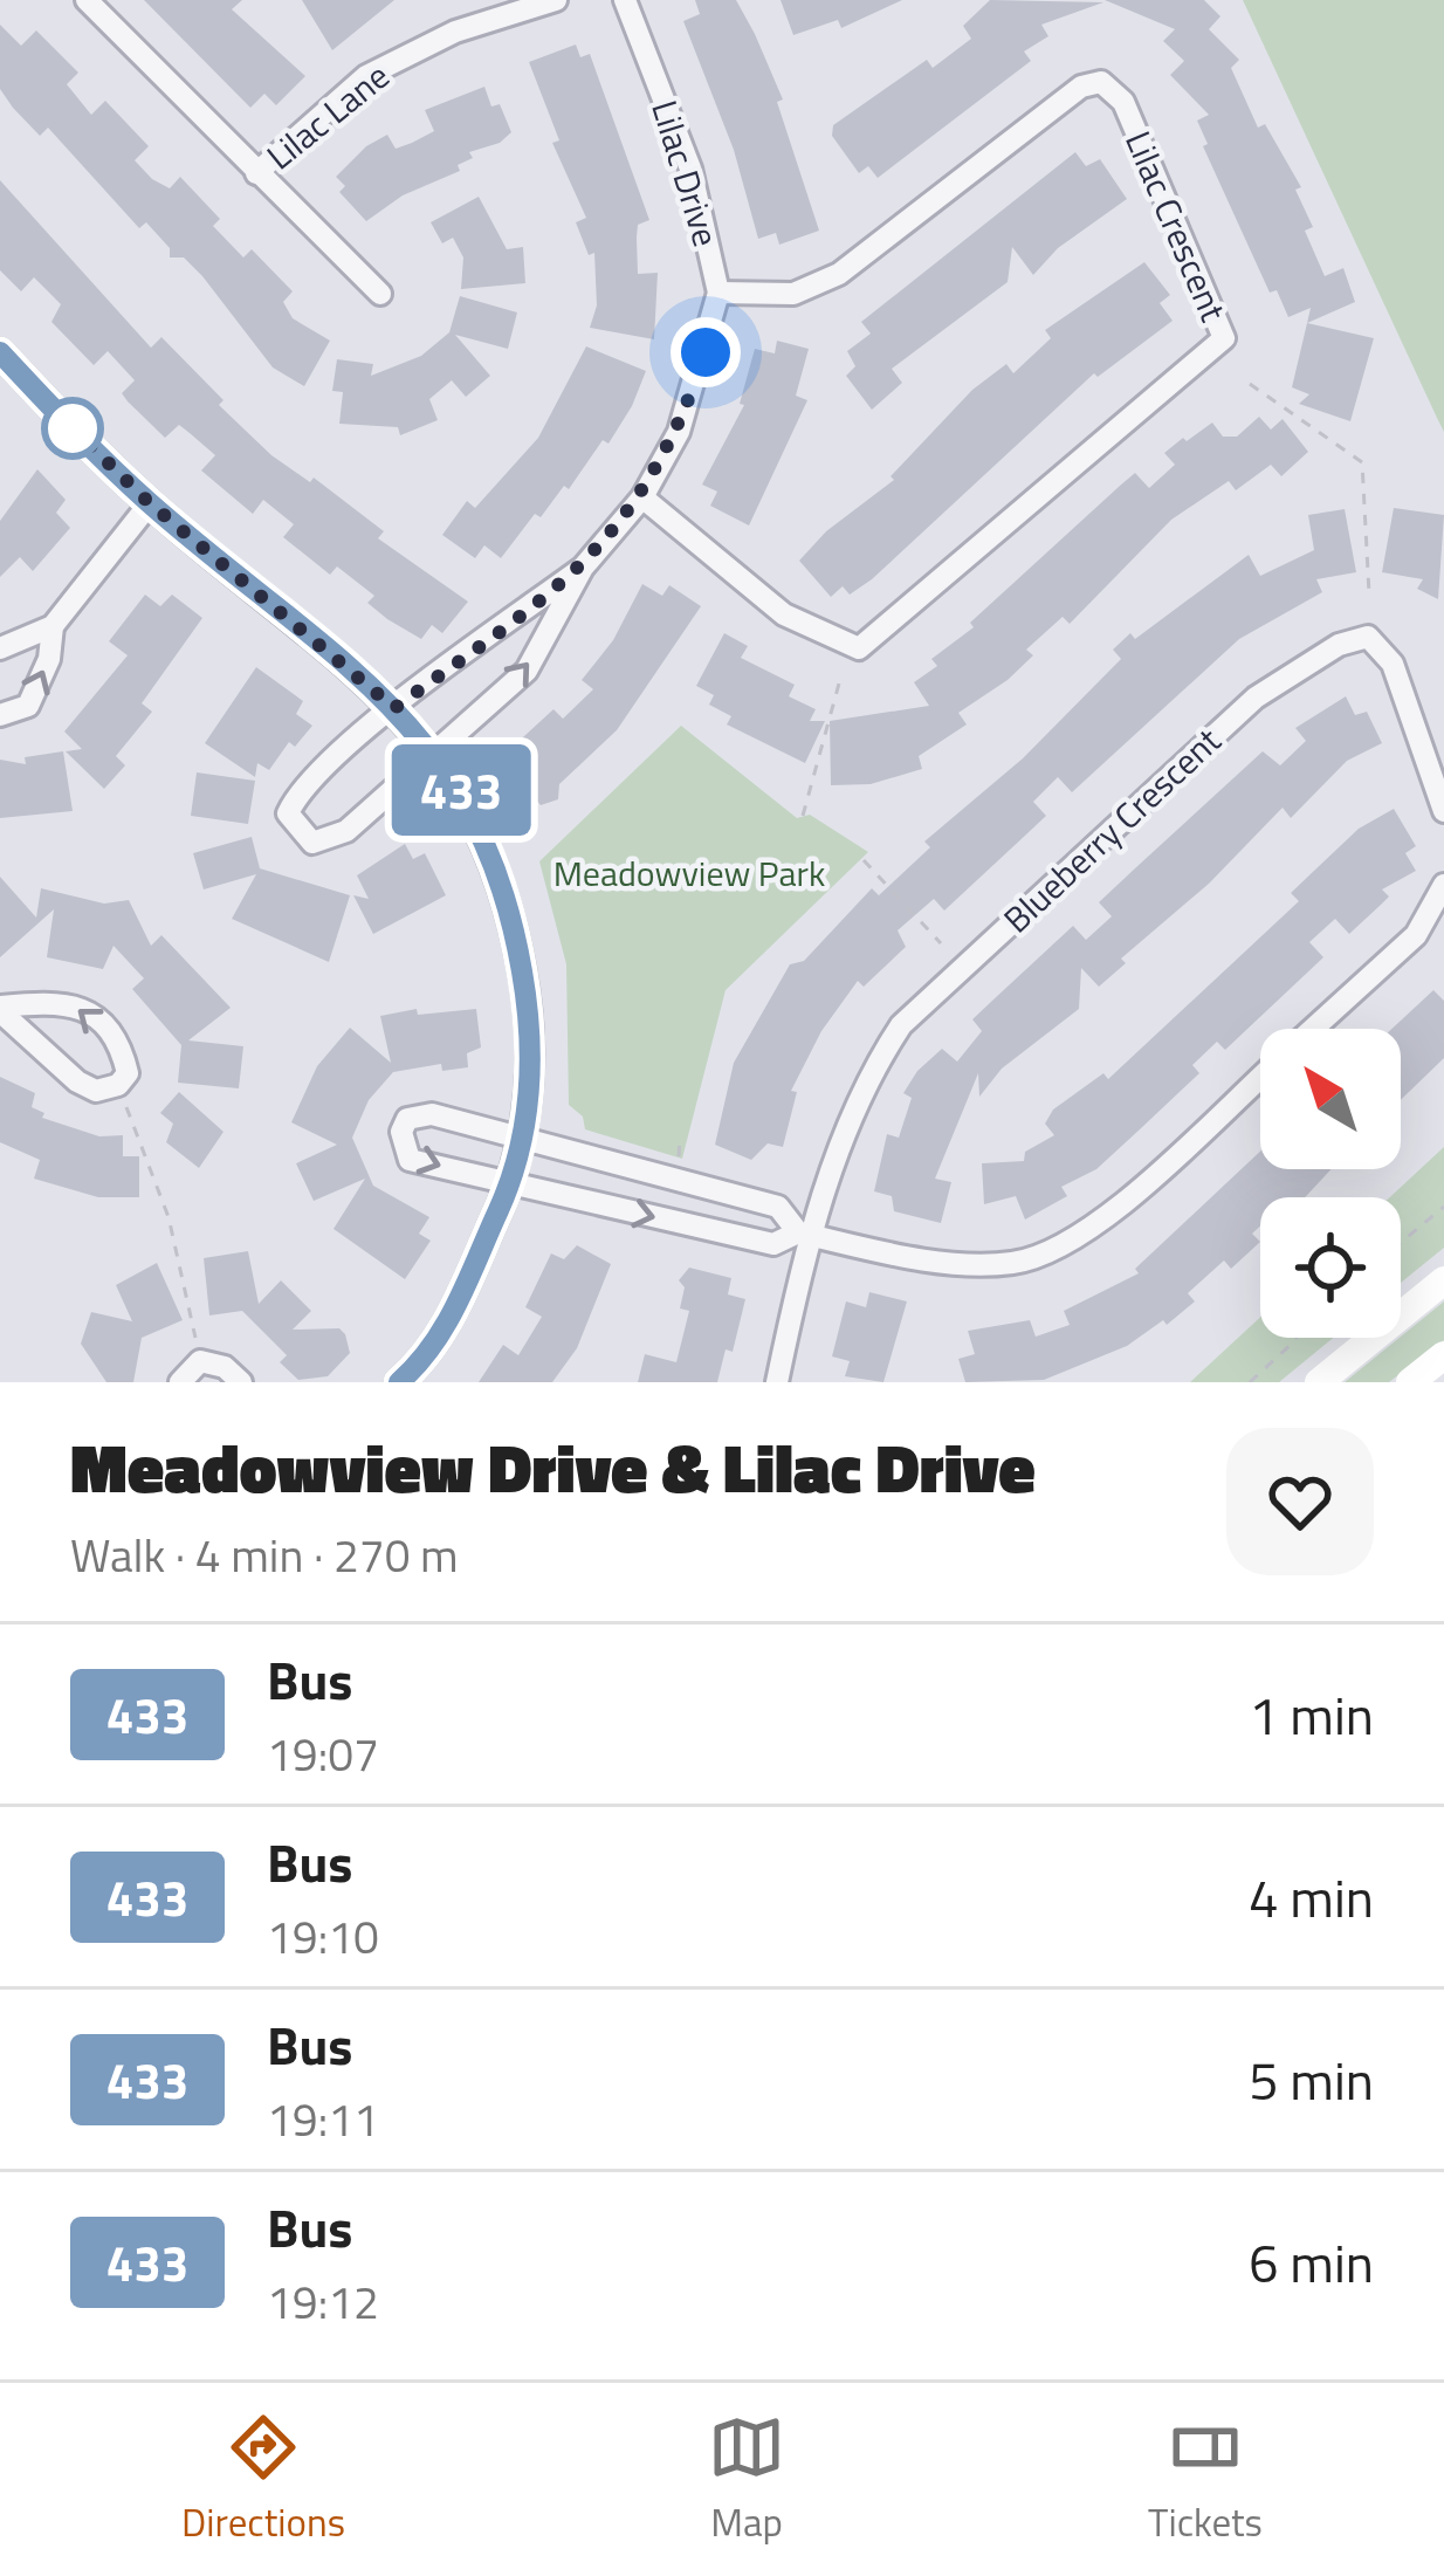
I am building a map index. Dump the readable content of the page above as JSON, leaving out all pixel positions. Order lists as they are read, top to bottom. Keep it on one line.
{"streets":{"street":["Lilac Lane","Lilac Drive","Lilac Crescent","Blueberry Crescent"]},"crossings":[["Lilac Drive","Lilac Crescent"]],"parks":["Meadowview Park"],"lines":["bus line 433"],"north":"top left","page":{"on_map":"433","heading":["Meadowview Drive & Lilac Drive","Walk · 4 min · 270 m"],"list":[{"mark":"433","name":"Bus","note":"19:07","value":"1 min"},{"mark":"433","name":"Bus","note":"19:10","value":"4 min"},{"mark":"433","name":"Bus","note":"19:11","value":"5 min"},{"mark":"433","name":"Bus","note":"19:12","value":"6 min"}],"tabs":["Directions","Map","Tickets"]}}
